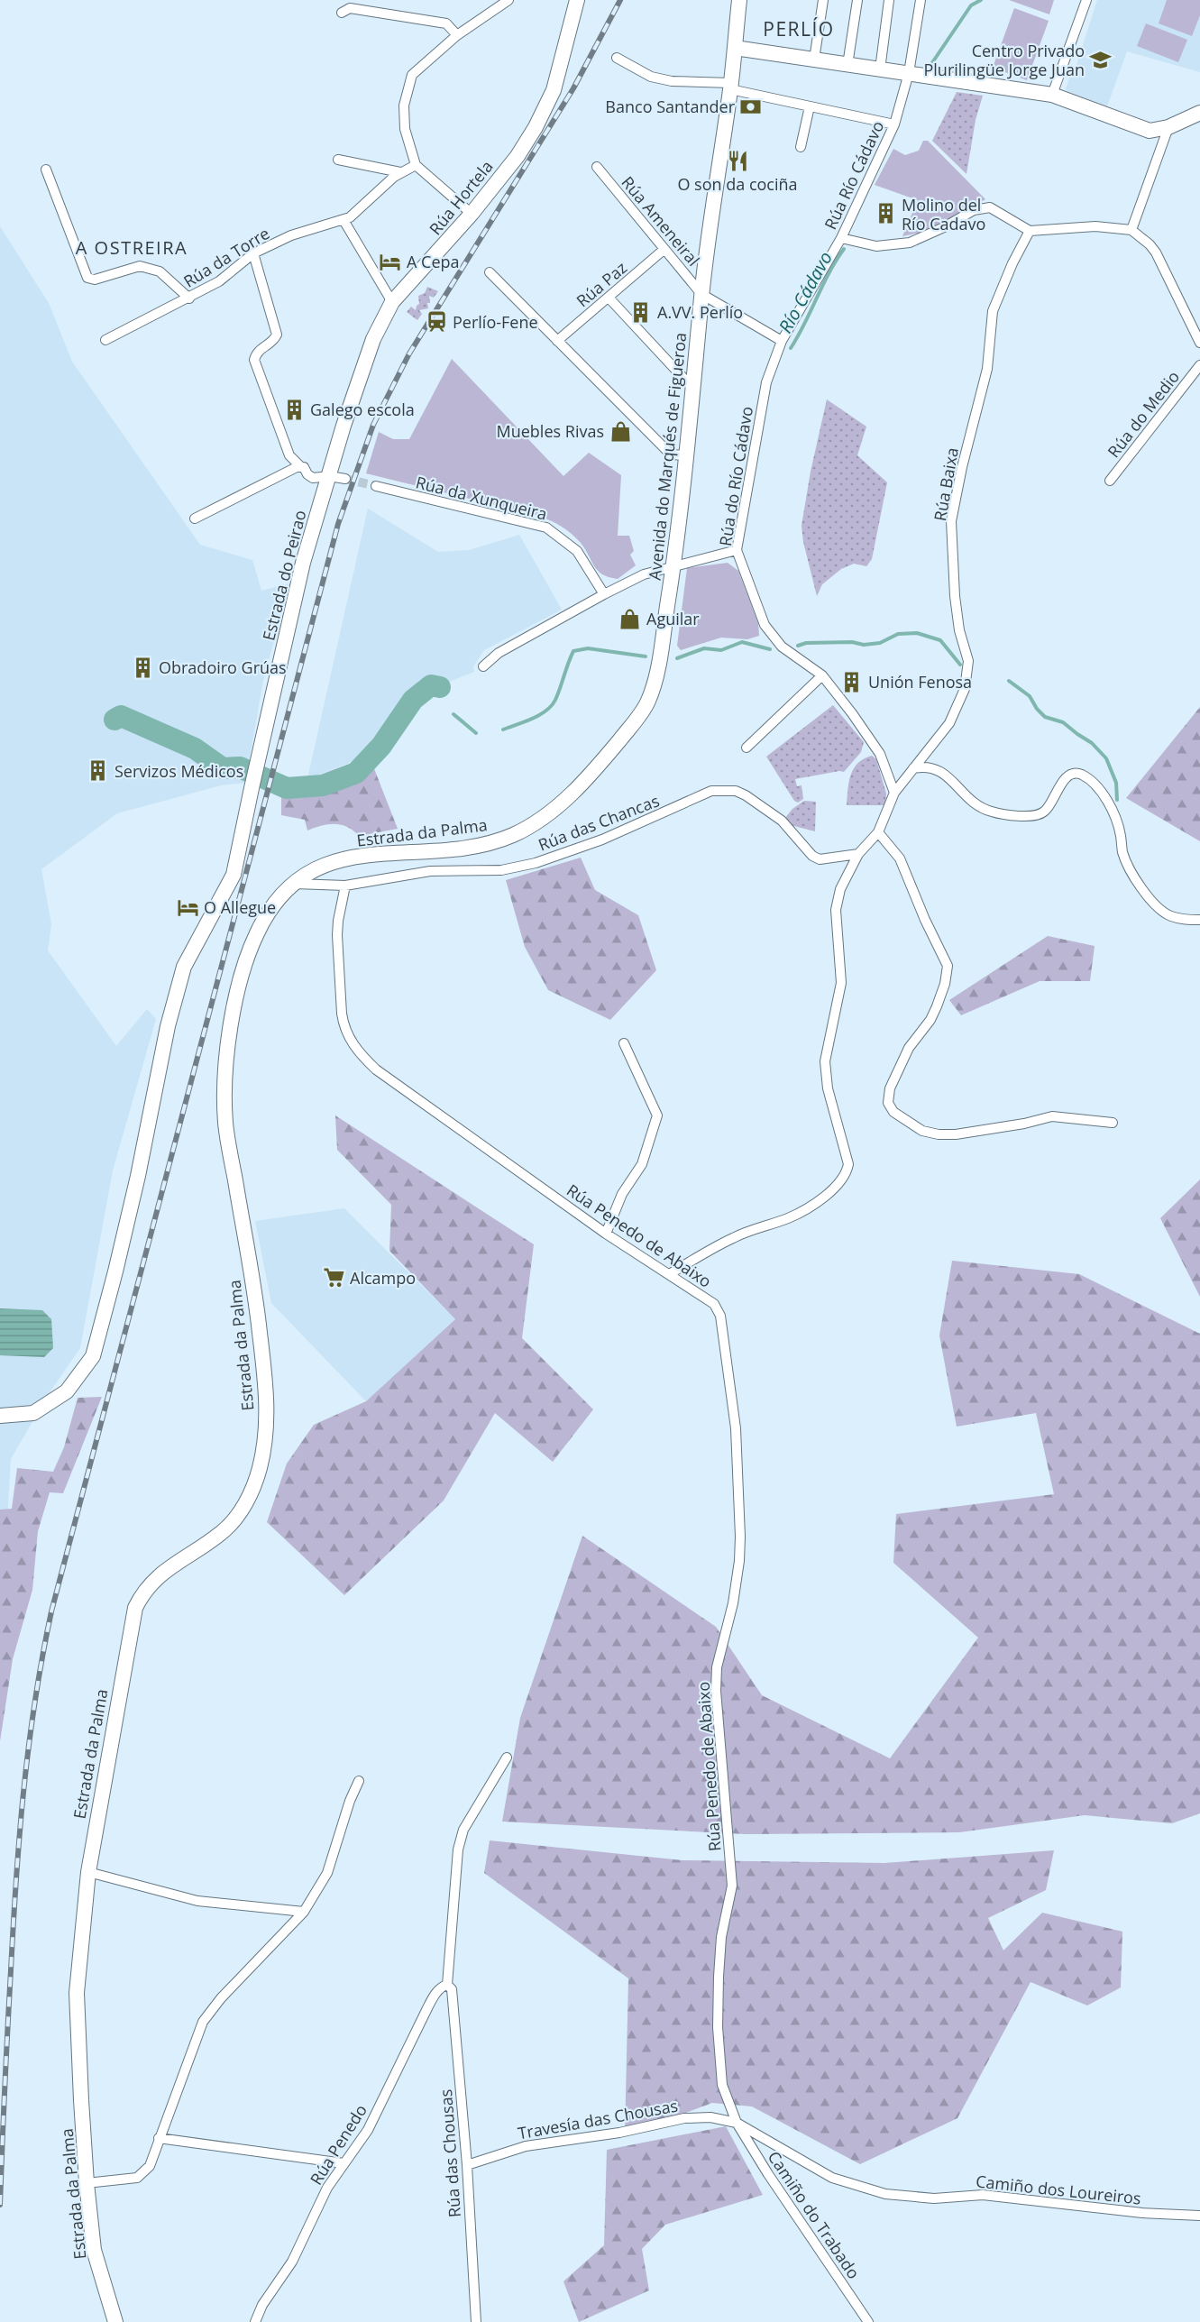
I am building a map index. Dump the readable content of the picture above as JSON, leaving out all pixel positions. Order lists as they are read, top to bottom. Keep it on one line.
{"streets":{"street":["Rúa Río Cádavo","Rúa Hortela","Rúa Ameneiral","Rúa da Torre","Rúa Paz","Rúa do Medio","Avenida do Marqués de Figueroa","Rúa do Río Cádavo","Rúa Baixa","Rúa da Xunqueira","Estrada do Peirao","Rúa das Chancas","Estrada da Palma","Rúa Penedo de Abaixo","Travesía das Chousas","Rúa Penedo","Rúa das Chousas","Camiño dos Loureiros","Camiño do Trabado"]},"crossings":[["Rúa Río Cádavo","Rúa Ameneiral"],["Rúa Río Cádavo","Rúa do Río Cádavo"],["Rúa Hortela","Estrada do Peirao"],["Rúa Ameneiral","Rúa Paz"],["Rúa Ameneiral","Avenida do Marqués de Figueroa"],["Rúa Ameneiral","Rúa do Río Cádavo"],["Avenida do Marqués de Figueroa","Estrada da Palma"],["Rúa do Río Cádavo","Rúa Baixa"],["Rúa das Chancas","Estrada da Palma"],["Rúa das Chancas","Rúa Penedo de Abaixo"],["Rúa Penedo de Abaixo","Travesía das Chousas"],["Rúa Penedo de Abaixo","Camiño dos Loureiros"],["Rúa Penedo de Abaixo","Camiño do Trabado"],["Travesía das Chousas","Rúa das Chousas"],["Travesía das Chousas","Camiño dos Loureiros"],["Travesía das Chousas","Camiño do Trabado"],["Rúa Penedo","Rúa das Chousas"],["Camiño dos Loureiros","Camiño do Trabado"]],"districts":["PERLÍO","A OSTREIRA"],"water":["Río Cádavo"],"places":{"school or university":["Centro Privado Plurilingüe Jorge Juan"],"bank":["Banco Santander"],"restaurant":["O son da cociña"],"building":["Molino del Río Cadavo","A.VV. Perlío","Galego escola","Obradoiro Grúas","Unión Fenosa","Servizos Médicos"],"hotel":["A Cepa","O Allegue"],"station":["Perlío-Fene"],"shop":["Muebles Rivas","Aguilar"],"supermarket":["Alcampo"]}}
